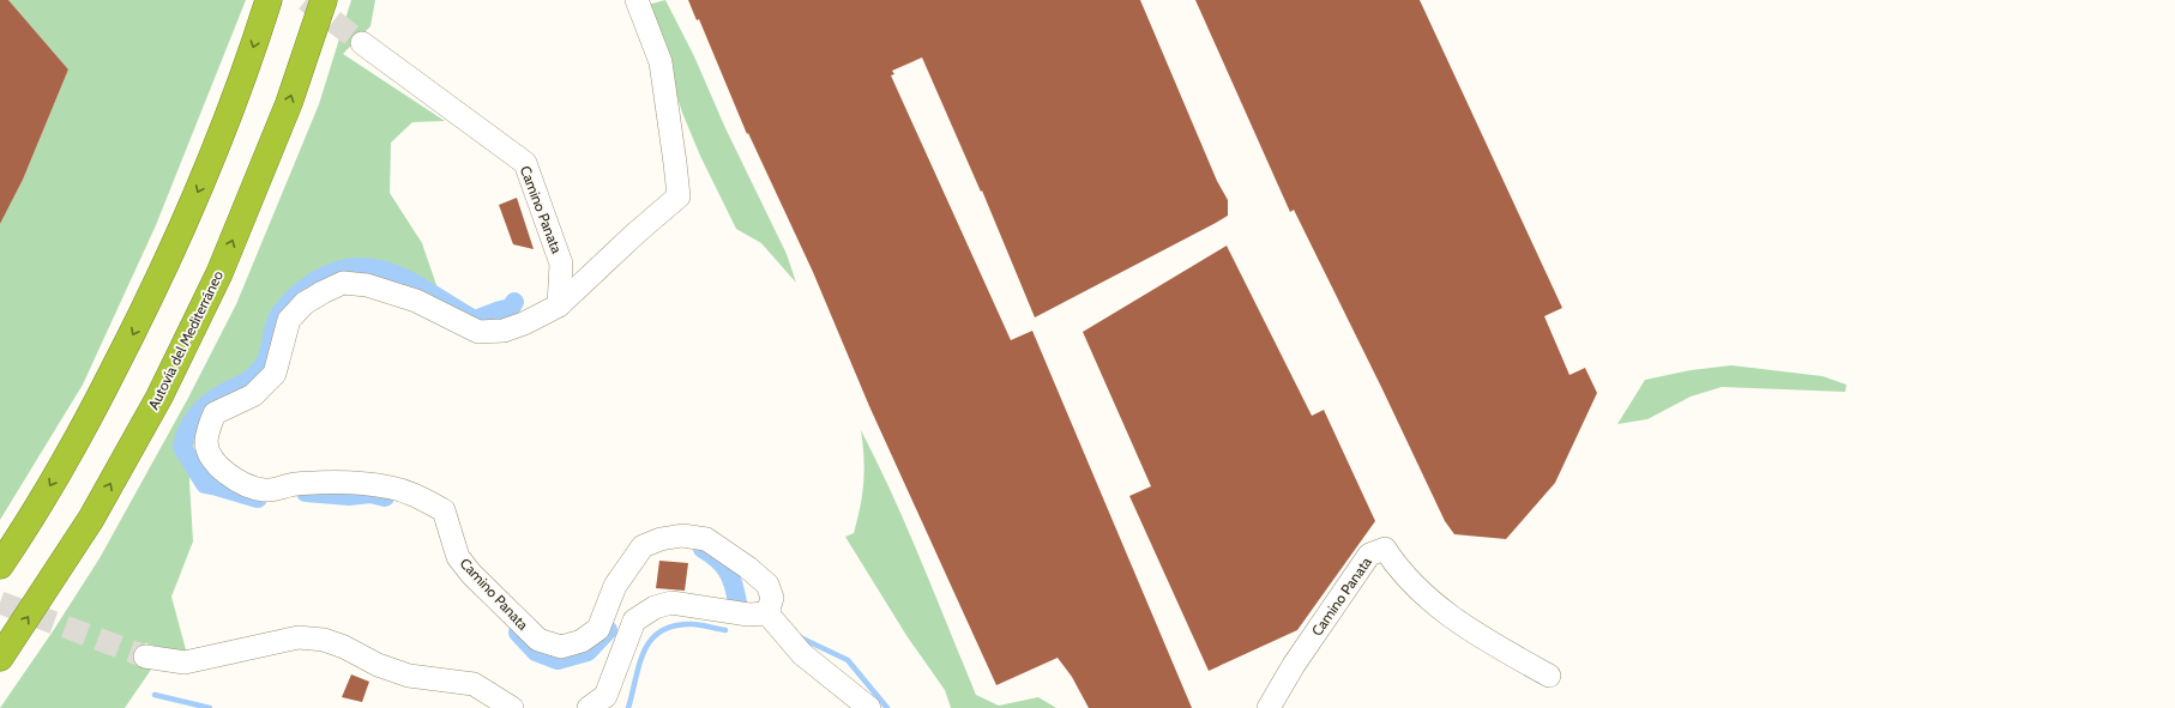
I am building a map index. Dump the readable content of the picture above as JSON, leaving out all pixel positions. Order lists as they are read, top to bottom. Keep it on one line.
{"streets":{"highway":["Autovía del Mediterráneo"],"street":["Camino Panata"]}}
